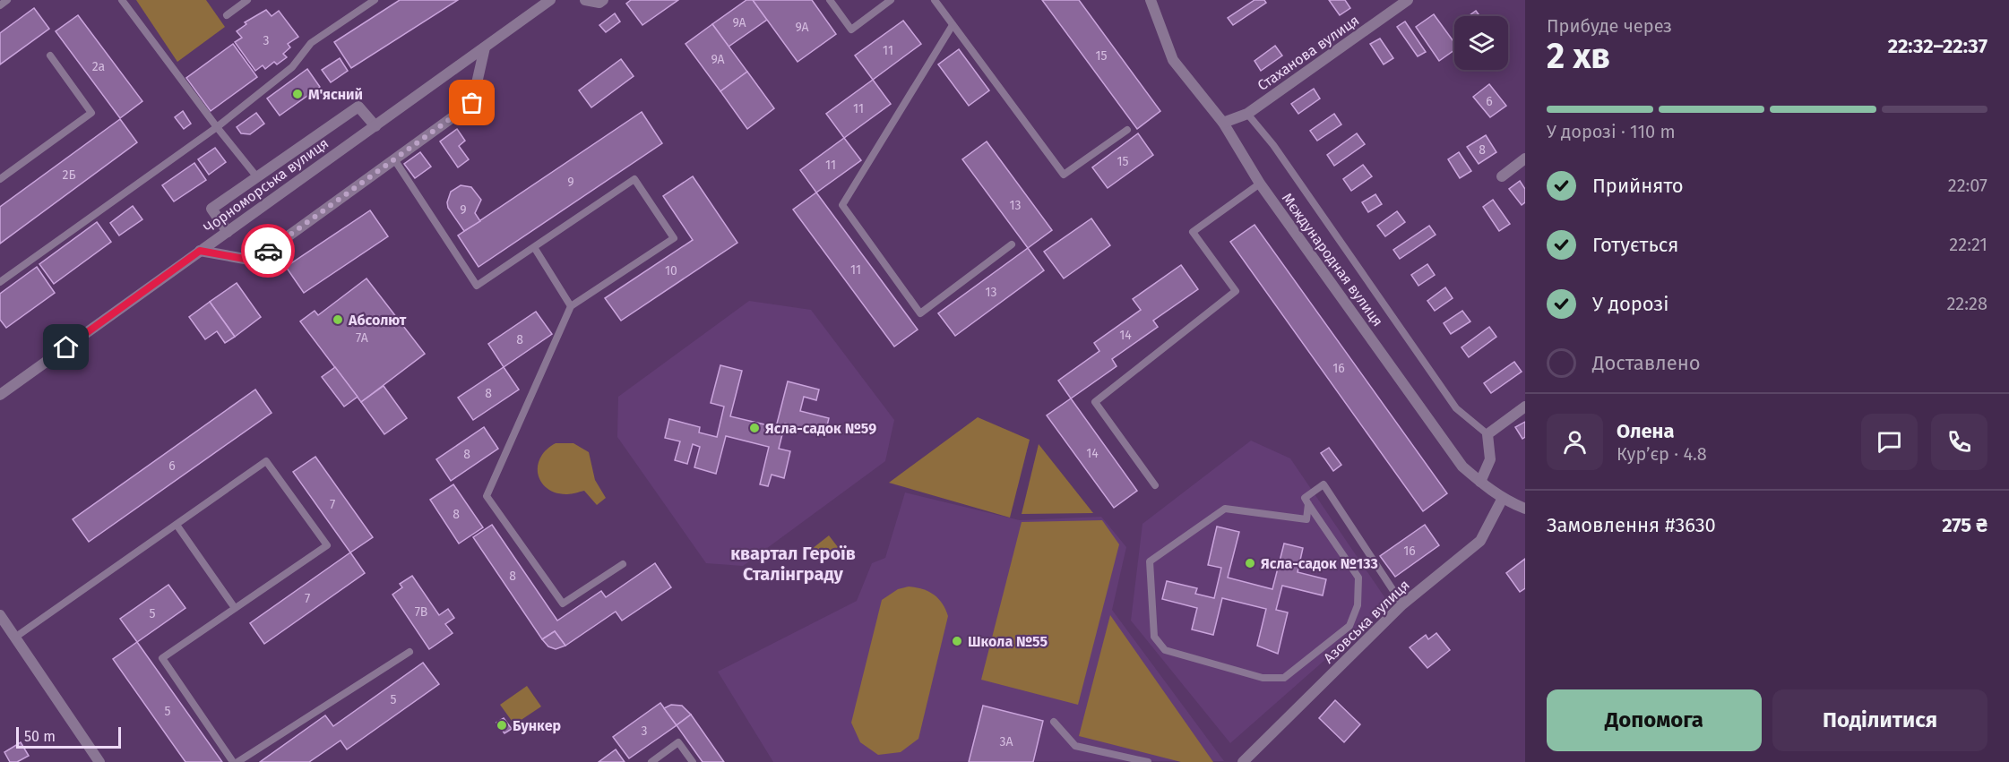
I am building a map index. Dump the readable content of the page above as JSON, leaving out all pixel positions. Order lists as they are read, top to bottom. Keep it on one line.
{"streets":{"street":["Стаханова вулиця","Чорноморська вулиця","Мєждународная вулиця","Азовська вулиця"]},"crossings":[["Стаханова вулиця","Мєждународная вулиця"],["Мєждународная вулиця","Азовська вулиця"]],"districts":["квартал Героїв Сталінграду"],"places":["М'ясний","Абсолют","Ясла-садок №59","Ясла-садок №133","Школа №55","Бункер"],"house_numbers":["9А","9А","3","11","15","9А","2а","6","11","8","15","11","2Б","9","13","9","11","10","13","14","7А","8","16","8","14","8","6","7","8","16","8","7","7В","5","5","5","3","3А"],"scale_bar":"50 m","page":{"heading":["2 хв","Прибуде через","22:32–22:37"],"panel":["Олена","Кур’єр · 4.8","Замовлення #3630","275 ₴"],"bar":"У дорозі · 110 m","list":[["Прийнято","22:07"],["Готується","22:21"],["У дорозі","22:28"],"Доставлено"],"buttons":["Допомога","Поділитися"],"scale":"50 m"}}
